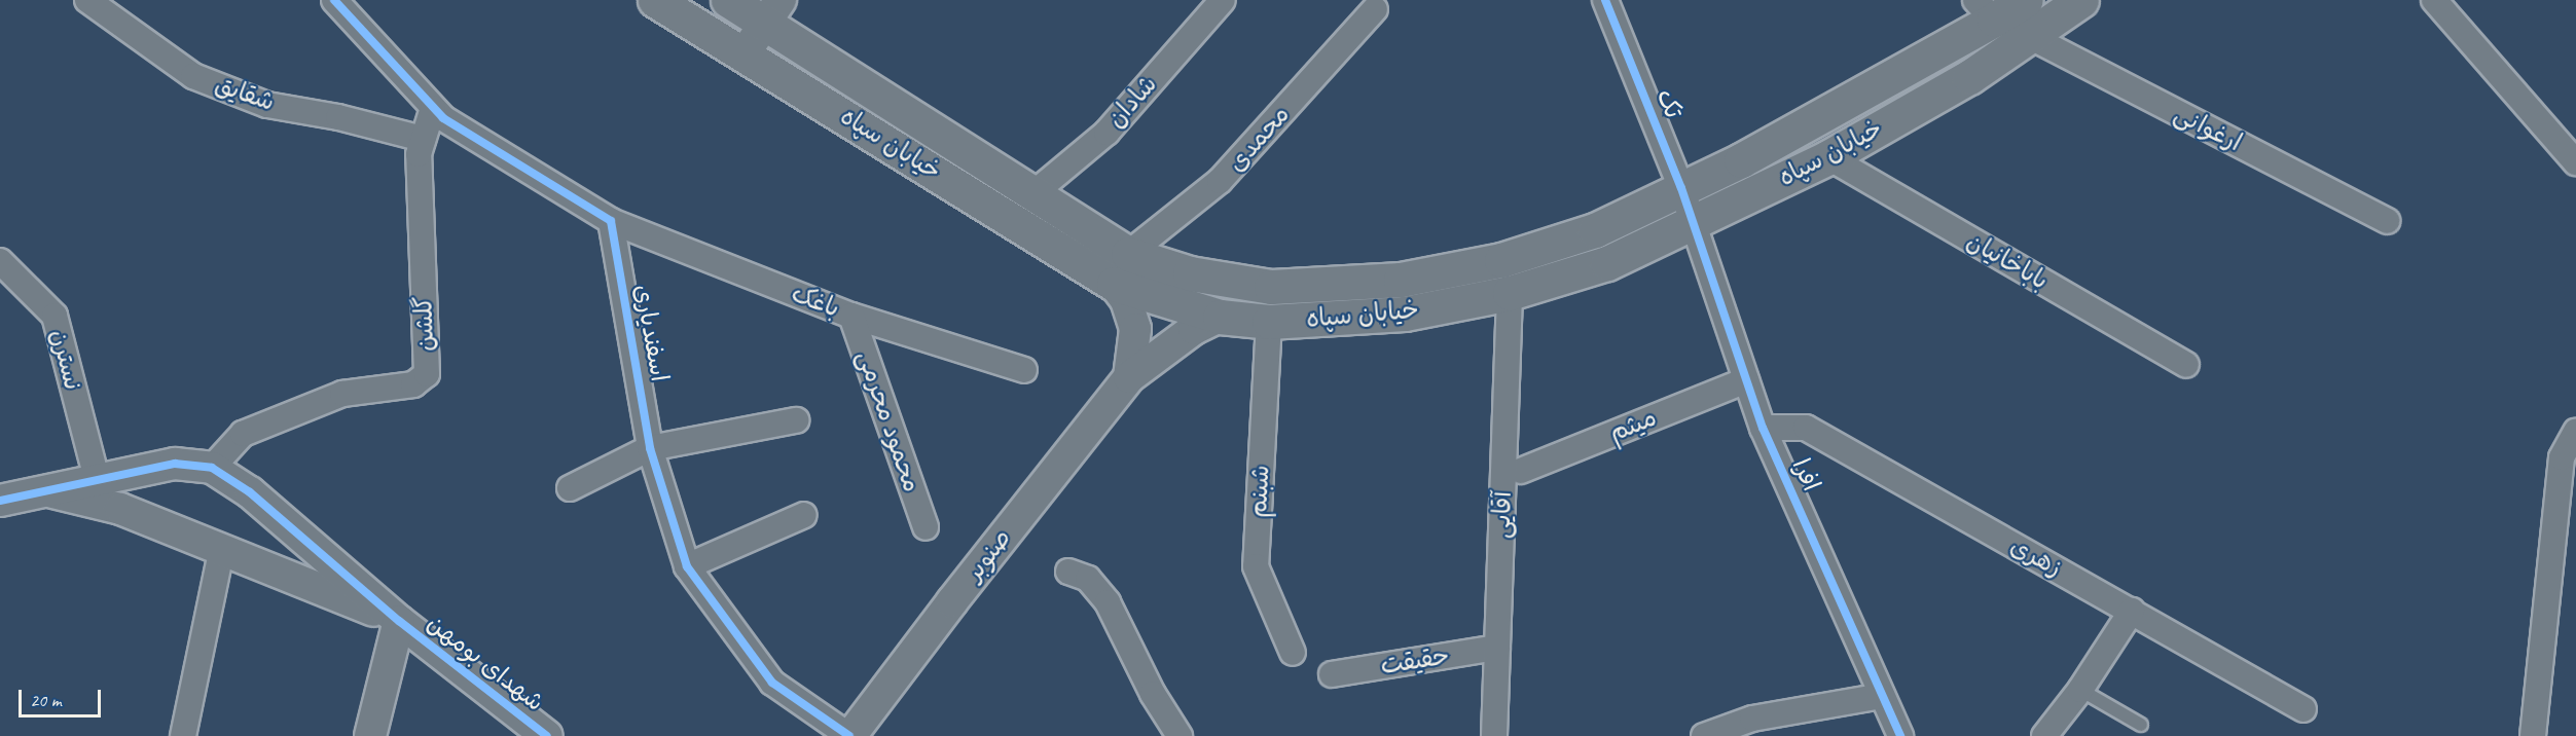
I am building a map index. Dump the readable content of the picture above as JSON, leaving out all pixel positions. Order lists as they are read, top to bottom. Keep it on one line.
{"streets":{"main road":["خیابان سپاه"],"street":["شقایق","شادان","تک","ارغوانی","محمدی","باباخانیان","باغک","گلشن","اسفندیاری","نسترن","محمود محرمی","میثم","افرا","شبنم","آقایی","صنوبر","زهری","حقیقت","شهدای بومهن"]},"crossings":[["شقایق","گلشن"],["شادان","خیابان سپاه"],["تک","خیابان سپاه"],["تک","افرا"],["ارغوانی","خیابان سپاه"],["محمدی","خیابان سپاه"],["خیابان سپاه","باباخانیان"],["خیابان سپاه","افرا"],["خیابان سپاه","شبنم"],["خیابان سپاه","آقایی"],["خیابان سپاه","صنوبر"],["باغک","اسفندیاری"],["باغک","محمود محرمی"],["اسفندیاری","صنوبر"],["میثم","افرا"],["افرا","زهری"],["آقایی","حقیقت"]],"scale_bar":"20 m"}
